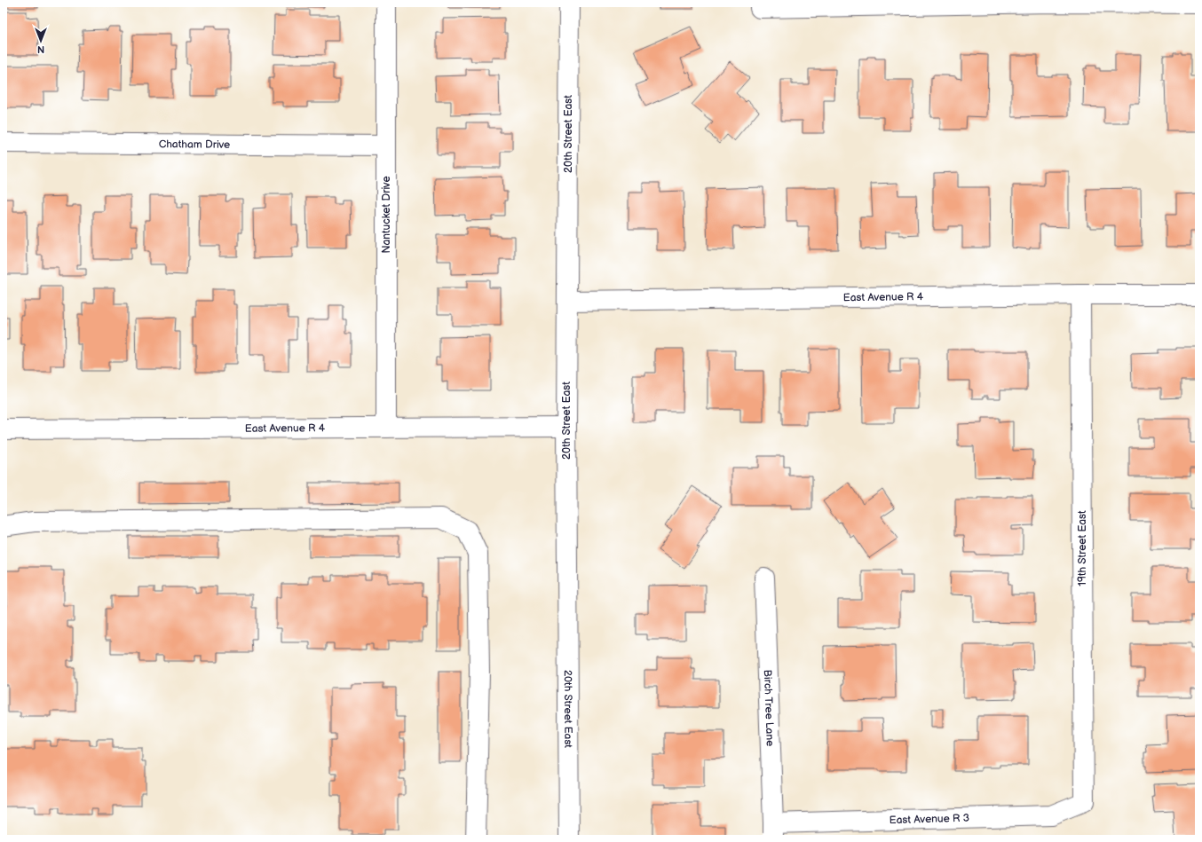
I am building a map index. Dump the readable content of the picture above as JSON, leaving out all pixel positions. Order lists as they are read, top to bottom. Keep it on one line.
{"streets":{"street":["20th Street East","Chatham Drive","Nantucket Drive","East Avenue R 4","19th Street East","Birch Tree Lane","East Avenue R 3"]},"crossings":[["20th Street East","East Avenue R 4"],["Chatham Drive","Nantucket Drive"],["Nantucket Drive","East Avenue R 4"],["East Avenue R 4","19th Street East"],["19th Street East","East Avenue R 3"],["Birch Tree Lane","East Avenue R 3"]],"north":"bottom"}
